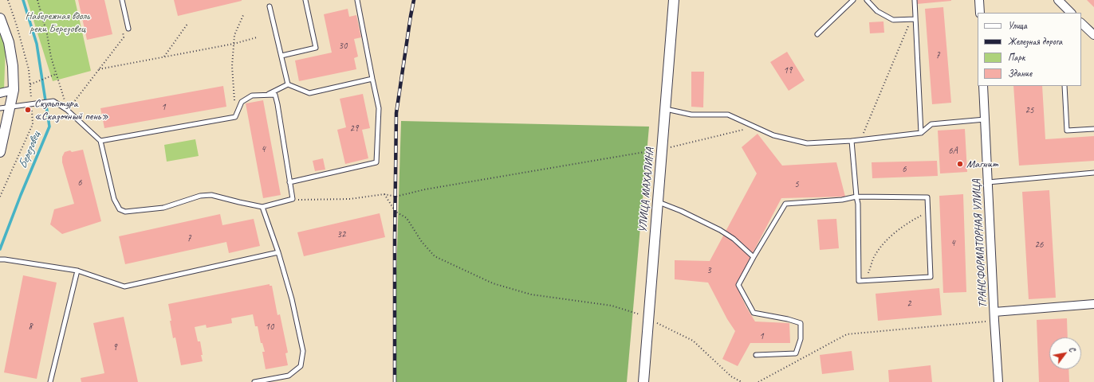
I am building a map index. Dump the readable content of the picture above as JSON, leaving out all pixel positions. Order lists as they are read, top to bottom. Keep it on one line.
{"streets":{"street":["УЛИЦА МАХАЛИНА","ТРАНСФОРМАТОРНАЯ УЛИЦА"]},"water":["Березовец"],"parks":["Набережная вдоль реки Березовец"],"places":["Скульптура «Сказочный пень»","Магнит"],"house_numbers":["30","7","19","1","25","29","4","6А","6","6","5","32","7","4","26","3","2","8","10","1","9"],"legend":["Улица","Железная дорога","Парк","Здание"],"north":"top right"}
